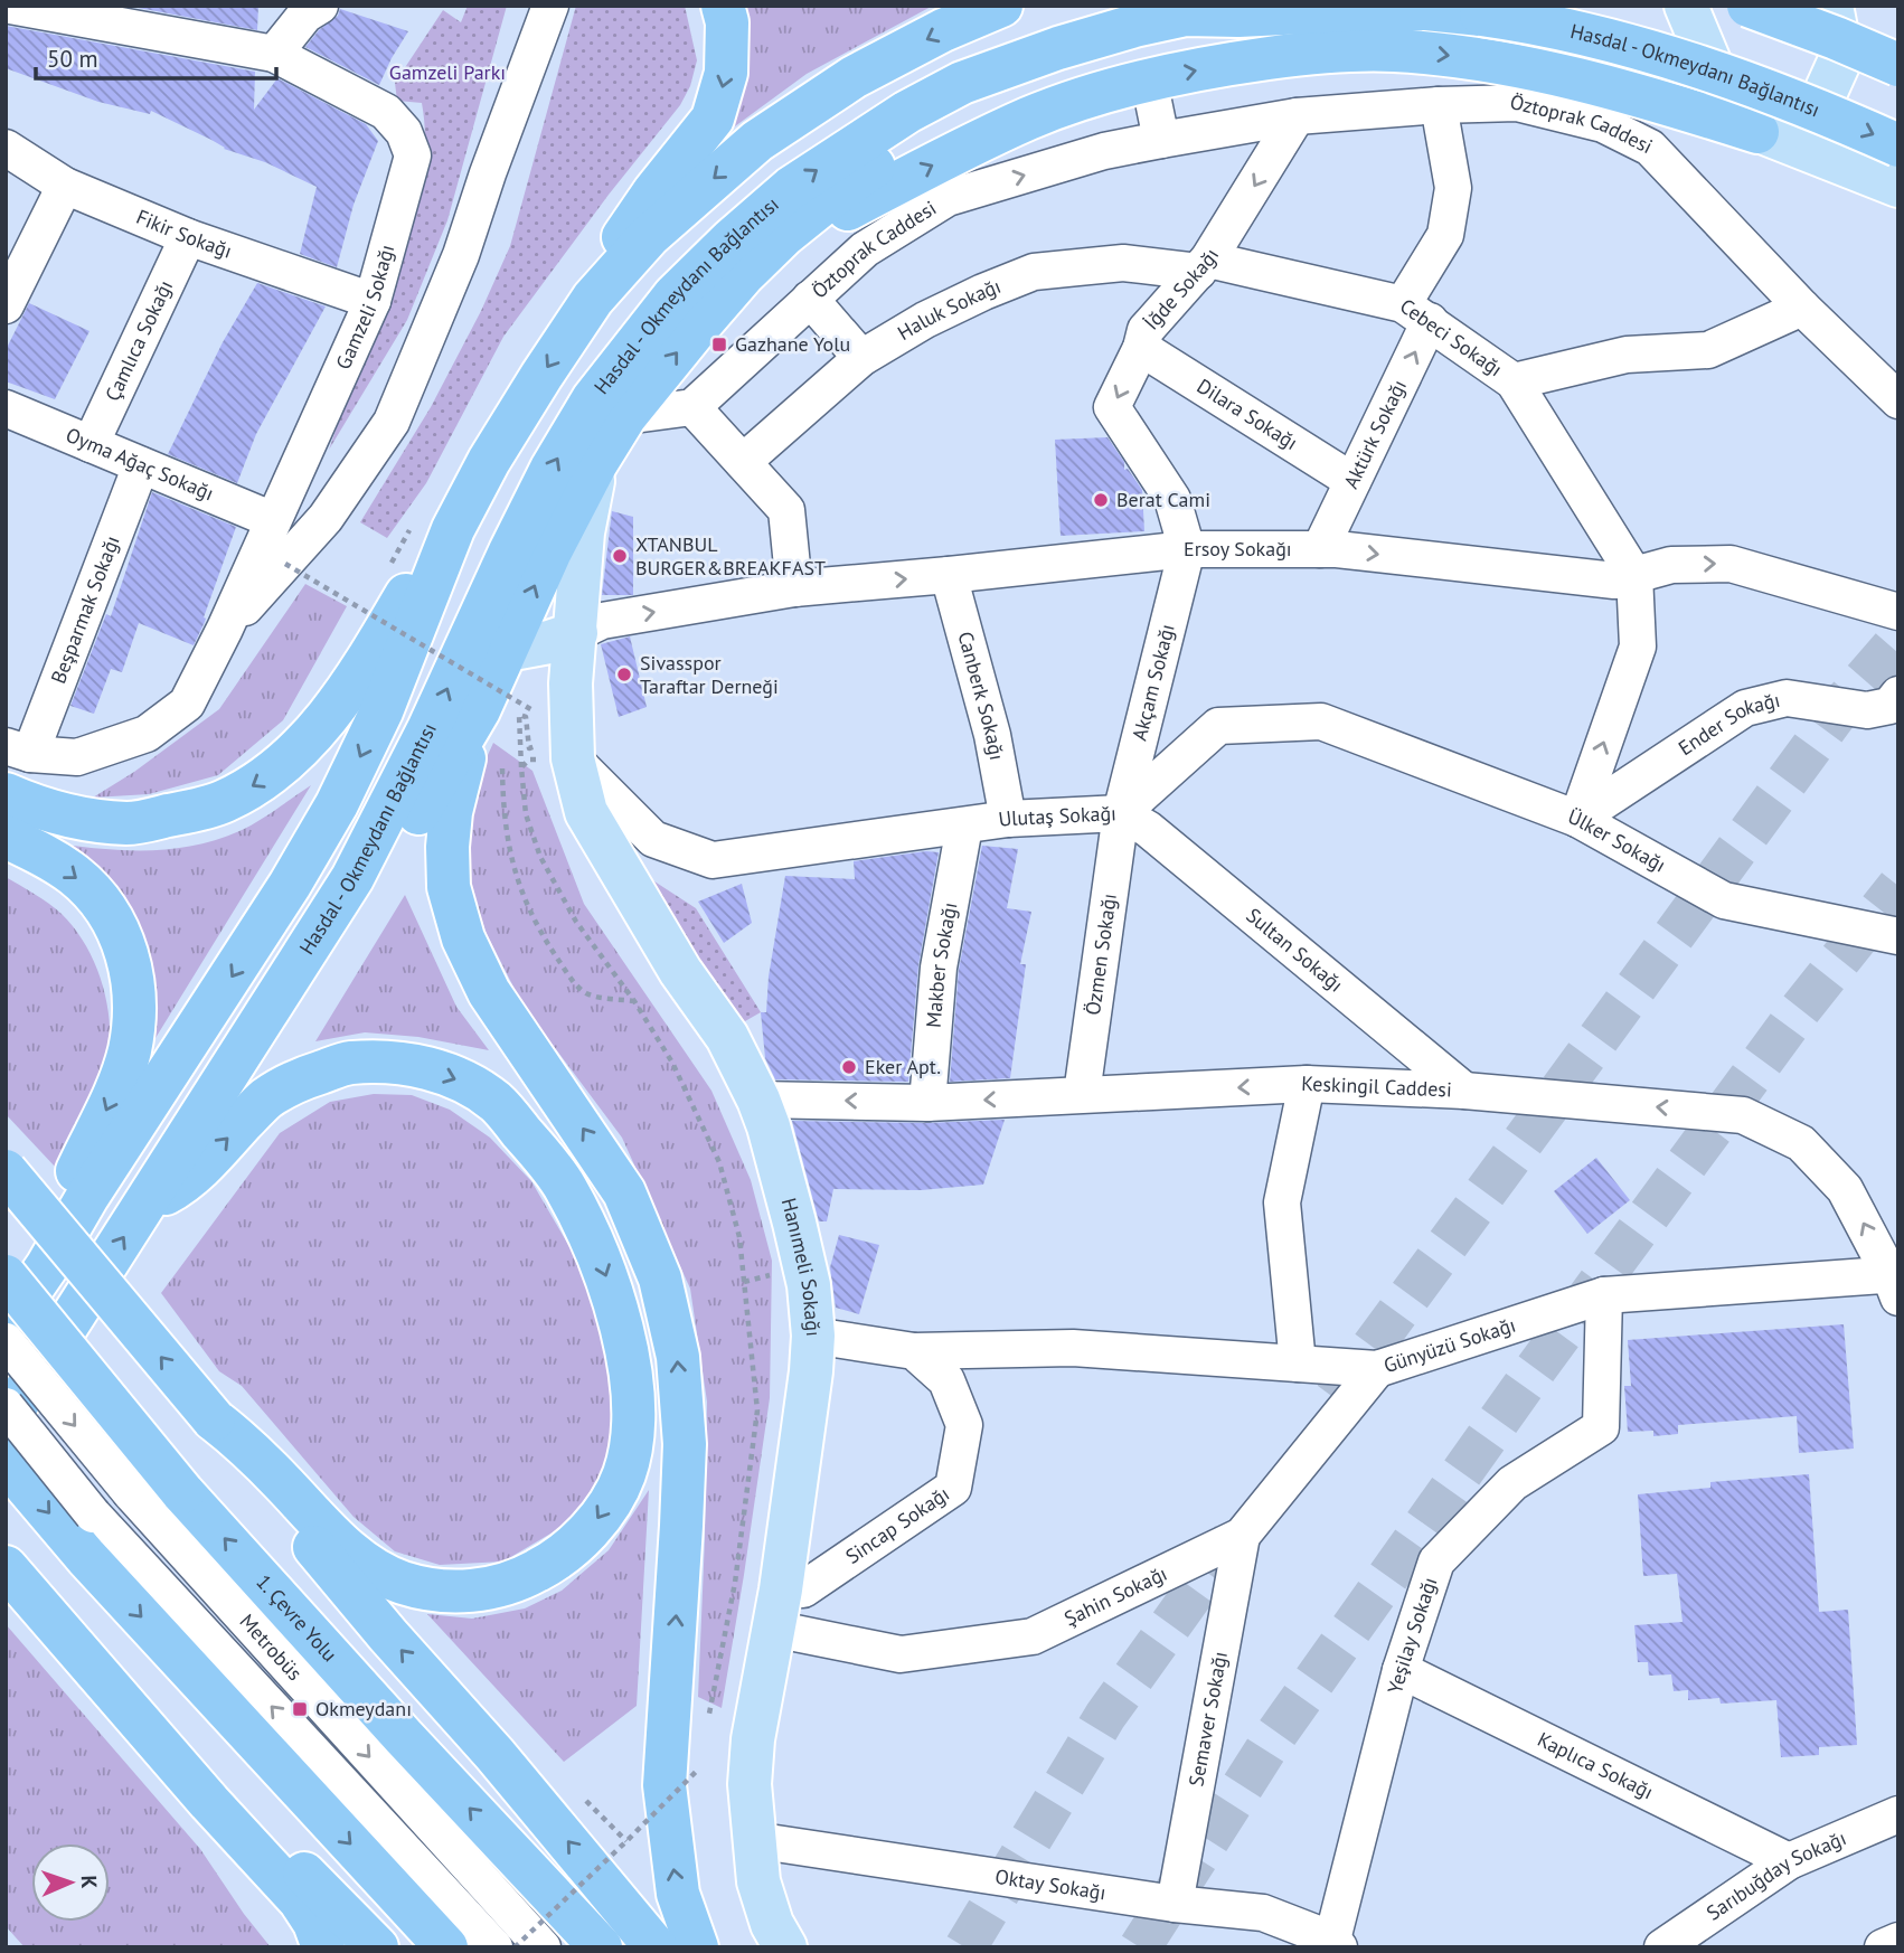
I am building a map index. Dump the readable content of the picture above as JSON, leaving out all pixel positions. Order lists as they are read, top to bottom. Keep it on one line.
{"streets":{"highway":["Hasdal - Okmeydanı Bağlantısı","1. Çevre Yolu"],"main road":["Hanımeli Sokağı"],"street":["Öztoprak Caddesi","Fikir Sokağı","İğde Sokağı","Gamzeli Sokağı","Haluk Sokağı","Cebeci Sokağı","Çamlıca Sokağı","Dilara Sokağı","Aktürk Sokağı","Oyma Ağaç Sokağı","Ersoy Sokağı","Beşparmak Sokağı","Akçam Sokağı","Canberk Sokağı","Ender Sokağı","Ulutaş Sokağı","Ülker Sokağı","Sultan Sokağı","Özmen Sokağı","Makber Sokağı","Keskingil Caddesi","Günyüzü Sokağı","Sincap Sokağı","Şahin Sokağı","Yeşilay Sokağı","Metrobüs","Semaver Sokağı","Kaplıca Sokağı","Sarıbuğday Sokağı","Oktay Sokağı"]},"crossings":[["Öztoprak Caddesi","İğde Sokağı"],["Öztoprak Caddesi","Aktürk Sokağı"],["Fikir Sokağı","Gamzeli Sokağı"],["Fikir Sokağı","Çamlıca Sokağı"],["İğde Sokağı","Haluk Sokağı"],["İğde Sokağı","Cebeci Sokağı"],["İğde Sokağı","Dilara Sokağı"],["İğde Sokağı","Ersoy Sokağı"],["İğde Sokağı","Akçam Sokağı"],["Gamzeli Sokağı","Oyma Ağaç Sokağı"],["Gamzeli Sokağı","Beşparmak Sokağı"],["Haluk Sokağı","Cebeci Sokağı"],["Cebeci Sokağı","Aktürk Sokağı"],["Cebeci Sokağı","Ersoy Sokağı"],["Cebeci Sokağı","Ülker Sokağı"],["Çamlıca Sokağı","Oyma Ağaç Sokağı"],["Dilara Sokağı","Aktürk Sokağı"],["Aktürk Sokağı","Ersoy Sokağı"],["Oyma Ağaç Sokağı","Beşparmak Sokağı"],["Ersoy Sokağı","Akçam Sokağı"],["Ersoy Sokağı","Canberk Sokağı"],["Ersoy Sokağı","Ülker Sokağı"],["Ersoy Sokağı","Hanımeli Sokağı"],["Akçam Sokağı","Ulutaş Sokağı"],["Akçam Sokağı","Sultan Sokağı"],["Akçam Sokağı","Özmen Sokağı"],["Canberk Sokağı","Ulutaş Sokağı"],["Ender Sokağı","Ulutaş Sokağı"],["Ender Sokağı","Ülker Sokağı"],["Ulutaş Sokağı","Ülker Sokağı"],["Ulutaş Sokağı","Sultan Sokağı"],["Ulutaş Sokağı","Özmen Sokağı"],["Ulutaş Sokağı","Makber Sokağı"],["Ulutaş Sokağı","Hanımeli Sokağı"],["Sultan Sokağı","Özmen Sokağı"],["Sultan Sokağı","Keskingil Caddesi"],["Özmen Sokağı","Keskingil Caddesi"],["Makber Sokağı","Keskingil Caddesi"],["Keskingil Caddesi","Hanımeli Sokağı"],["Keskingil Caddesi","Günyüzü Sokağı"],["Hanımeli Sokağı","Sincap Sokağı"],["Hanımeli Sokağı","Şahin Sokağı"],["Hanımeli Sokağı","Oktay Sokağı"],["Günyüzü Sokağı","Sincap Sokağı"],["Günyüzü Sokağı","Şahin Sokağı"],["Günyüzü Sokağı","Yeşilay Sokağı"],["Sincap Sokağı","Şahin Sokağı"],["Şahin Sokağı","Semaver Sokağı"],["Yeşilay Sokağı","Kaplıca Sokağı"],["Yeşilay Sokağı","Oktay Sokağı"],["Semaver Sokağı","Oktay Sokağı"],["Kaplıca Sokağı","Sarıbuğday Sokağı"]],"one_way":["İğde Sokağı","Aktürk Sokağı","Ülker Sokağı","Keskingil Caddesi"],"parks":["Gamzeli Parkı"],"places":{"transit":["Gazhane Yolu","Okmeydanı"],"other":["Berat Cami","XTANBUL BURGER&BREAKFAST","Sivasspor Taraftar Derneği","Eker Apt."]},"scale_bar":"50 m","north":"right"}
